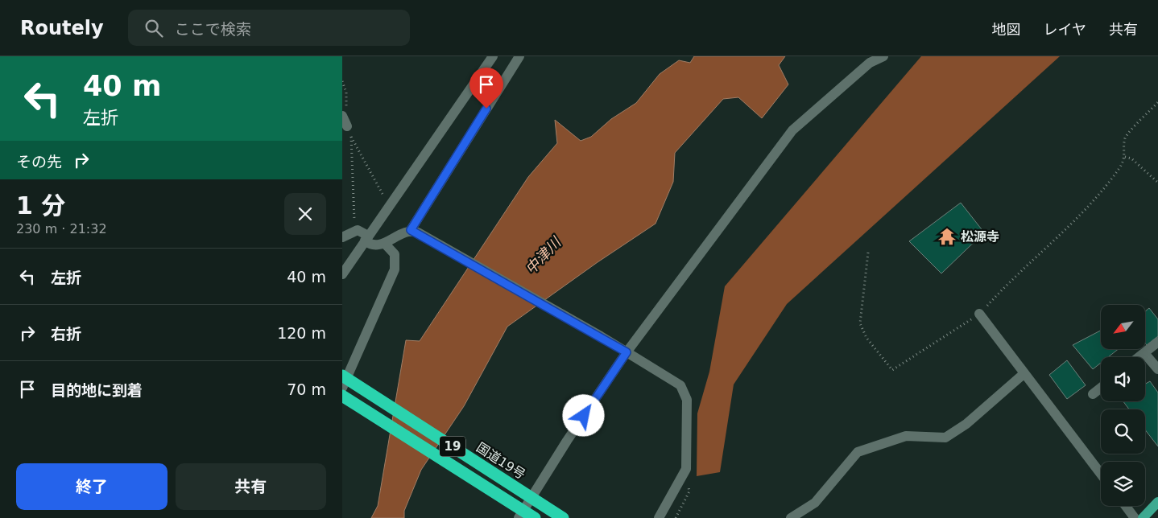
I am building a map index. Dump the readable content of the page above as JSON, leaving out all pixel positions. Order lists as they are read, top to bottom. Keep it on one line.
{"streets":{"highway":["19","国道19号"]},"water":["中津川"],"places":{"temple":["松源寺"]},"north":"bottom left","page":{"header":"Routely","search":"ここで検索","nav":["地図","レイヤ","共有"],"turn":["40 m","左折"],"then":"その先","heading":["1 分","230 m · 21:32"],"list":[{"name":"左折","value":"40 m"},{"name":"右折","value":"120 m"},{"name":"目的地に到着","value":"70 m"}],"buttons":["終了","共有"]}}
